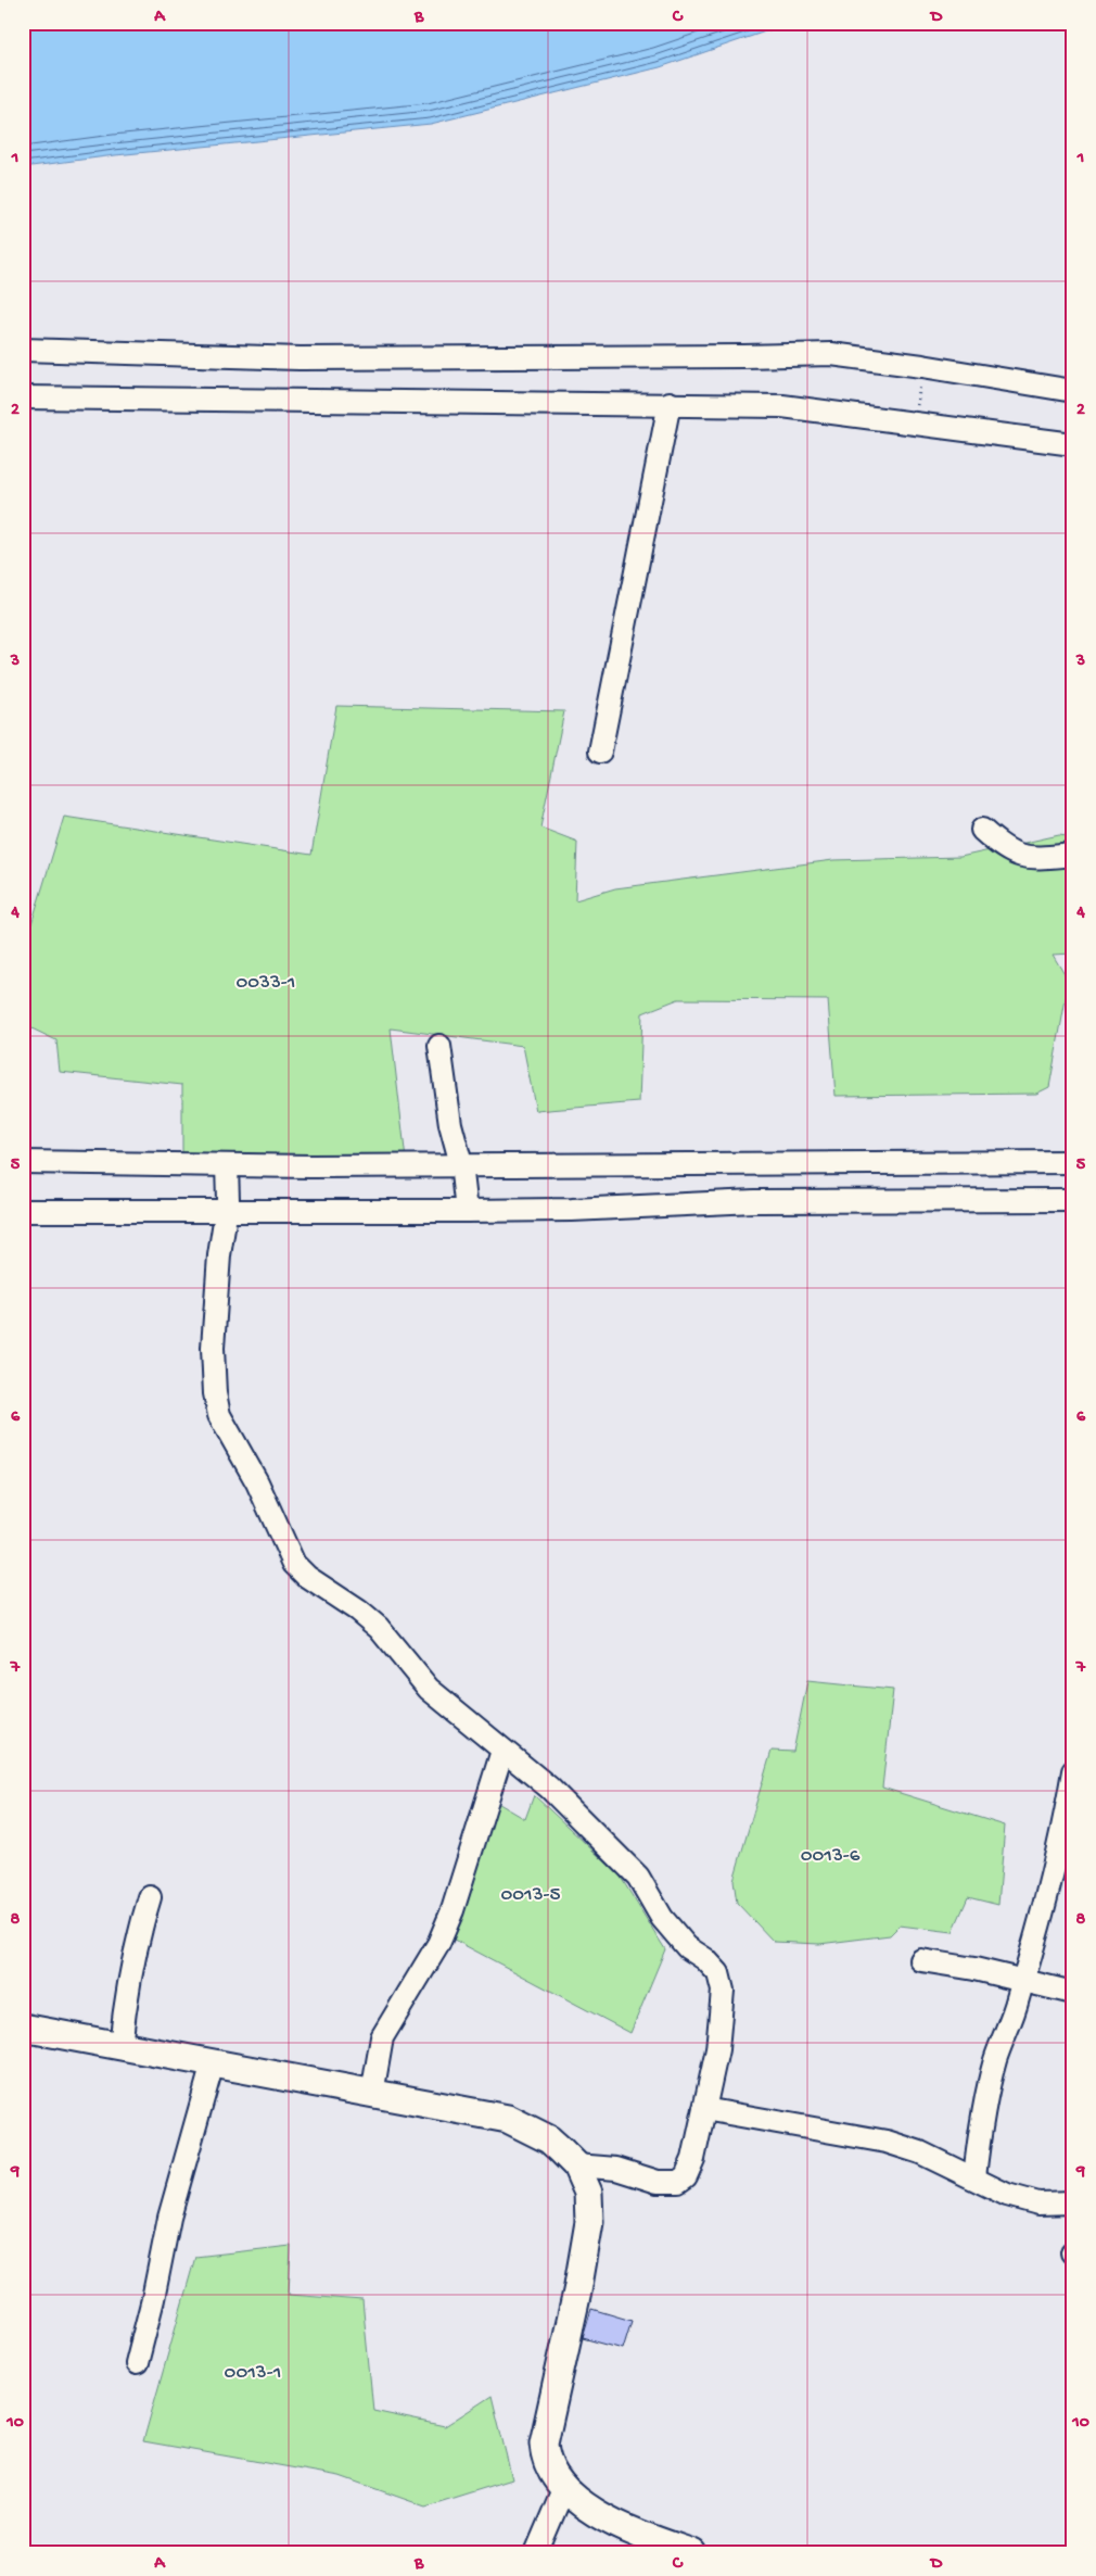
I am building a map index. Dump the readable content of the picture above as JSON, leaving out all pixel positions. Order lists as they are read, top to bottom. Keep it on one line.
{"parks":["0033-1","0013-6","0013-5","0013-1"],"grid":{"columns":["A","B","C","D"],"rows":["1","2","3","4","5","6","7","8","9","10"]}}
